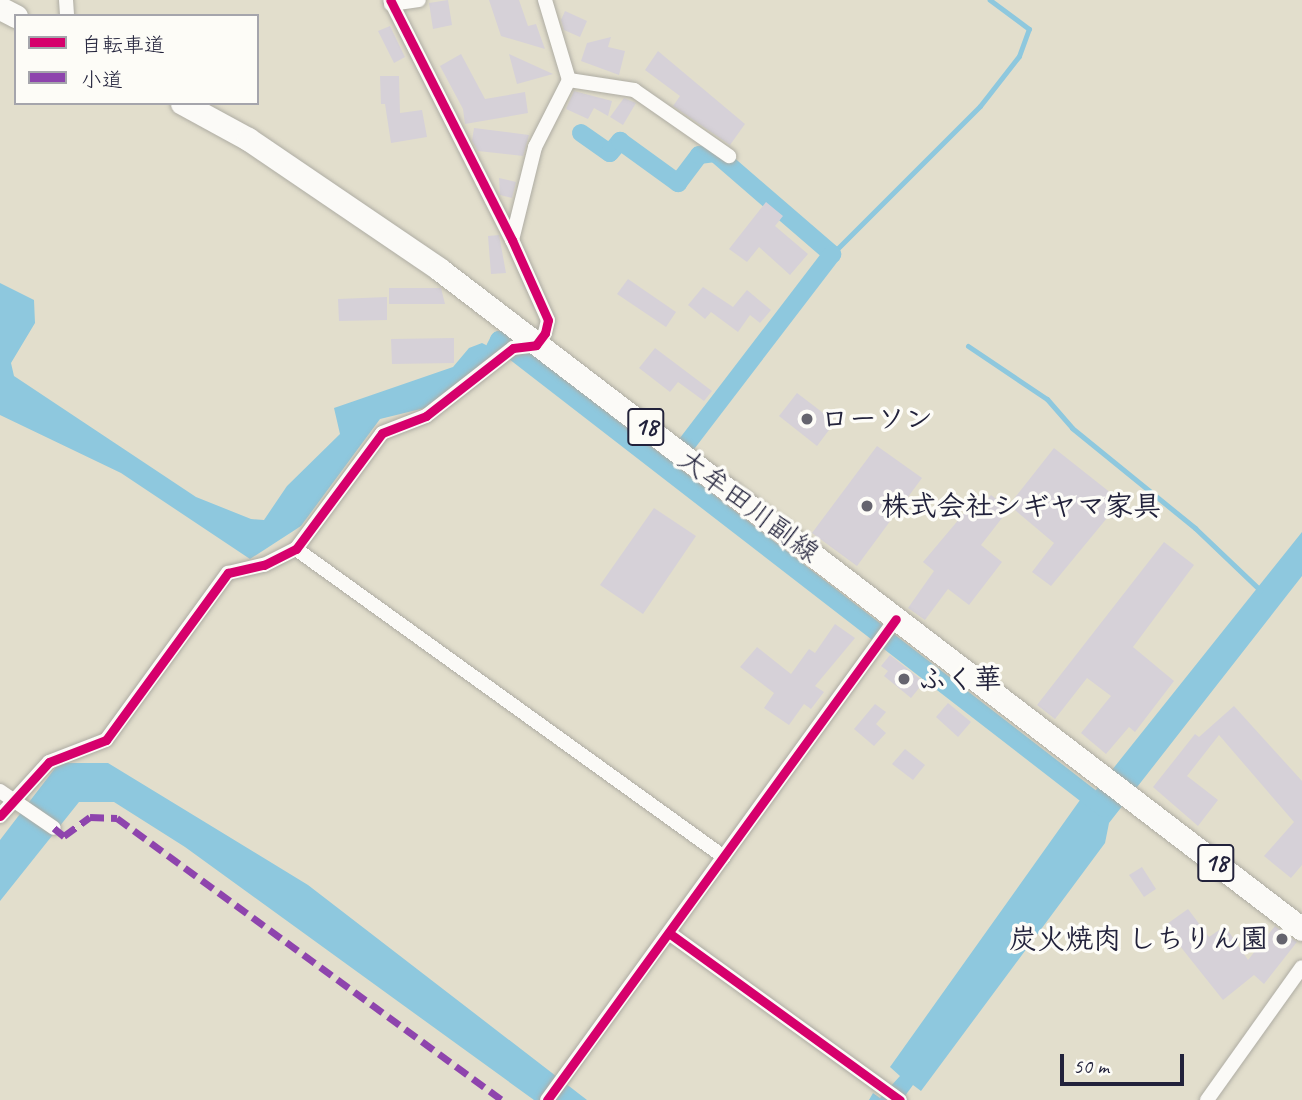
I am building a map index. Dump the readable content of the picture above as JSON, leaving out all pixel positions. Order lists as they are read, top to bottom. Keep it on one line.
{"streets":{"main road":["18","大牟田川副線"]},"places":["ローソン","株式会社シギヤマ家具","ふく華","炭火焼肉 しちりん園"],"legend":["自転車道","小道"],"scale_bar":"50 m"}
